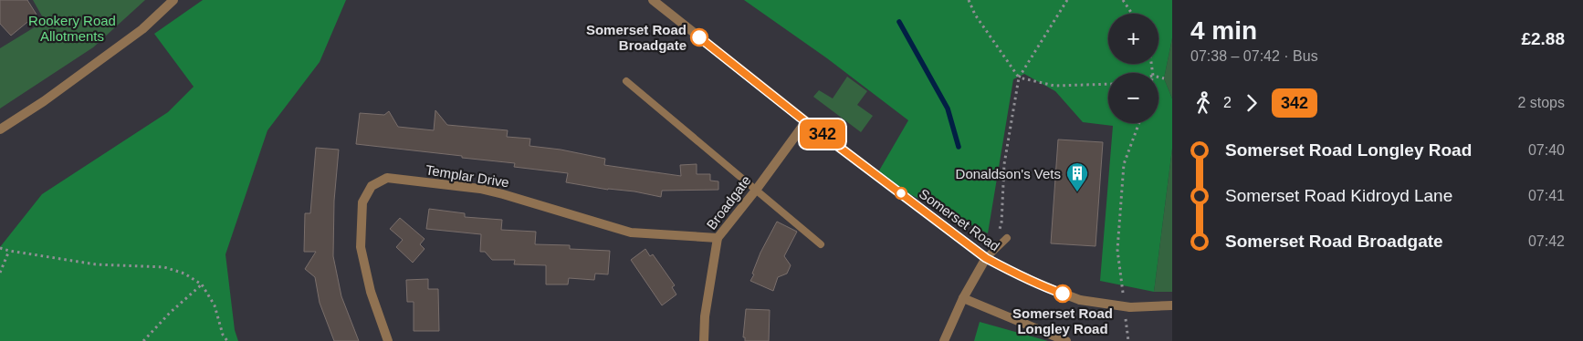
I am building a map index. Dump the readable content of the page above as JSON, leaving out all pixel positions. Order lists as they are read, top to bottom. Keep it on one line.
{"streets":{"street":["Templar Drive","Broadgate","Somerset Road"]},"crossings":[["Templar Drive","Broadgate"],["Broadgate","Somerset Road"]],"parks":["Rookery Road Allotments"],"places":{"other":["Somerset Road Broadgate","Somerset Road Longley Road"],"building":["Donaldson's Vets"]},"lines":["bus line 342"],"page":{"on_map":"342","heading":["4 min","07:38 – 07:42 · Bus","£2.88"],"map_buttons":["+","−"],"legs":["2","342","2 stops"],"list":[{"name":"Somerset Road Longley Road","value":"07:40"},{"name":"Somerset Road Kidroyd Lane","value":"07:41"},{"name":"Somerset Road Broadgate","value":"07:42"}]}}
